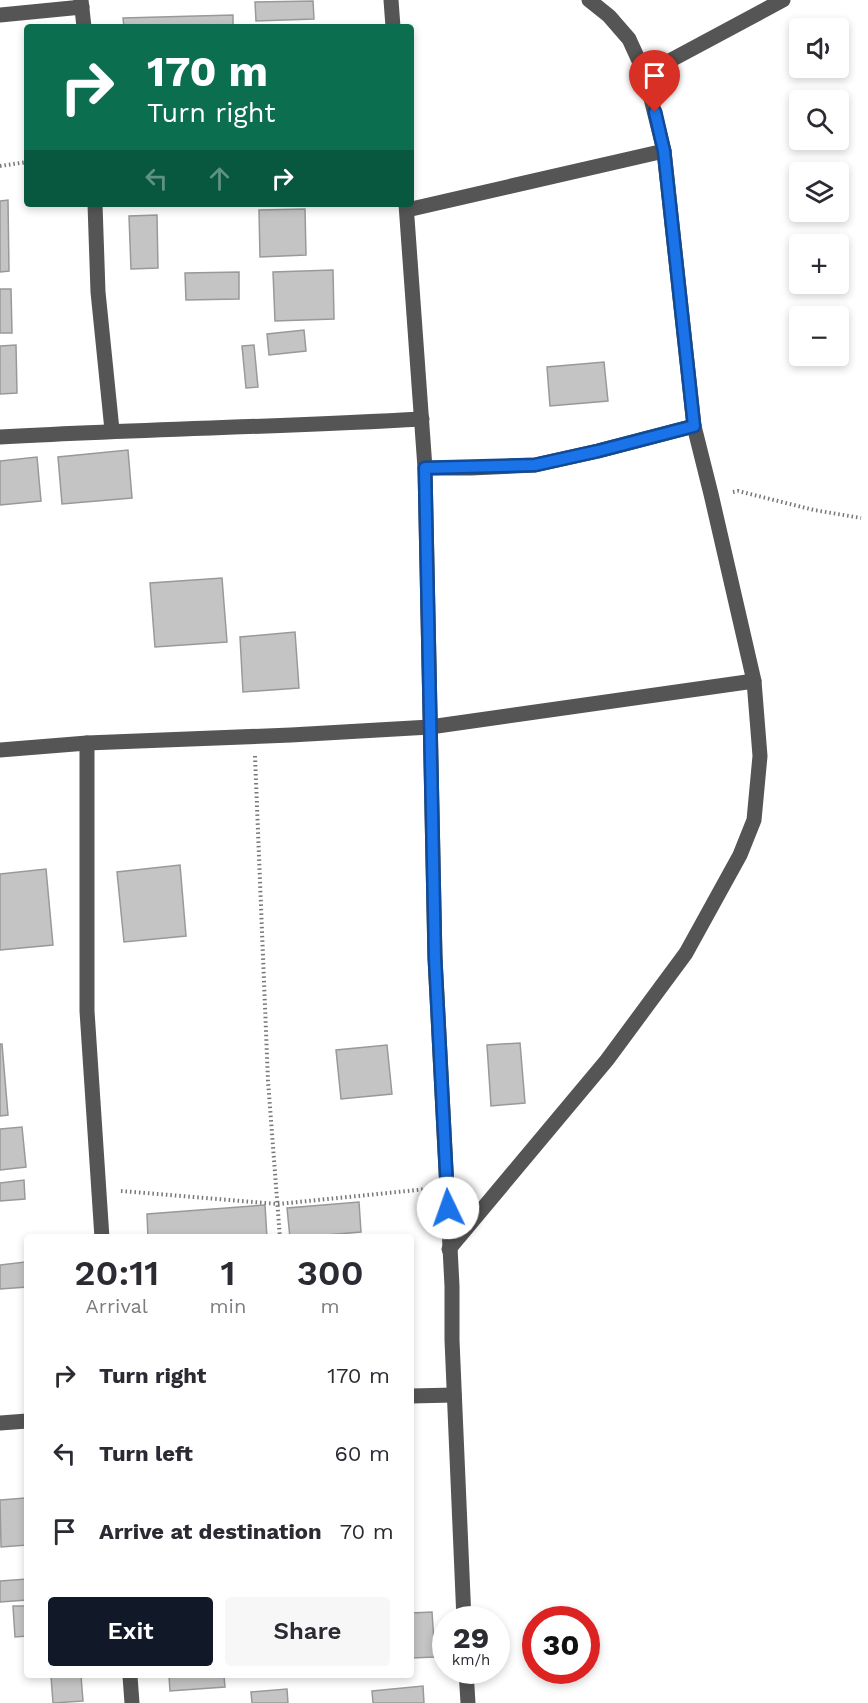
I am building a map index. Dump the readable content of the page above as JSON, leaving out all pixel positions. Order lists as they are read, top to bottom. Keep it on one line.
{"page":{"map_buttons":["+","−"],"turn":["170 m","Turn right"],"eta":["20:11","Arrival","1","min","300","m"],"list":[{"name":"Turn right","value":"170 m"},{"name":"Turn left","value":"60 m"},{"name":"Arrive at destination","value":"70 m"}],"buttons":["Exit","Share"],"speed":"29 km/h","limit":"30"}}
